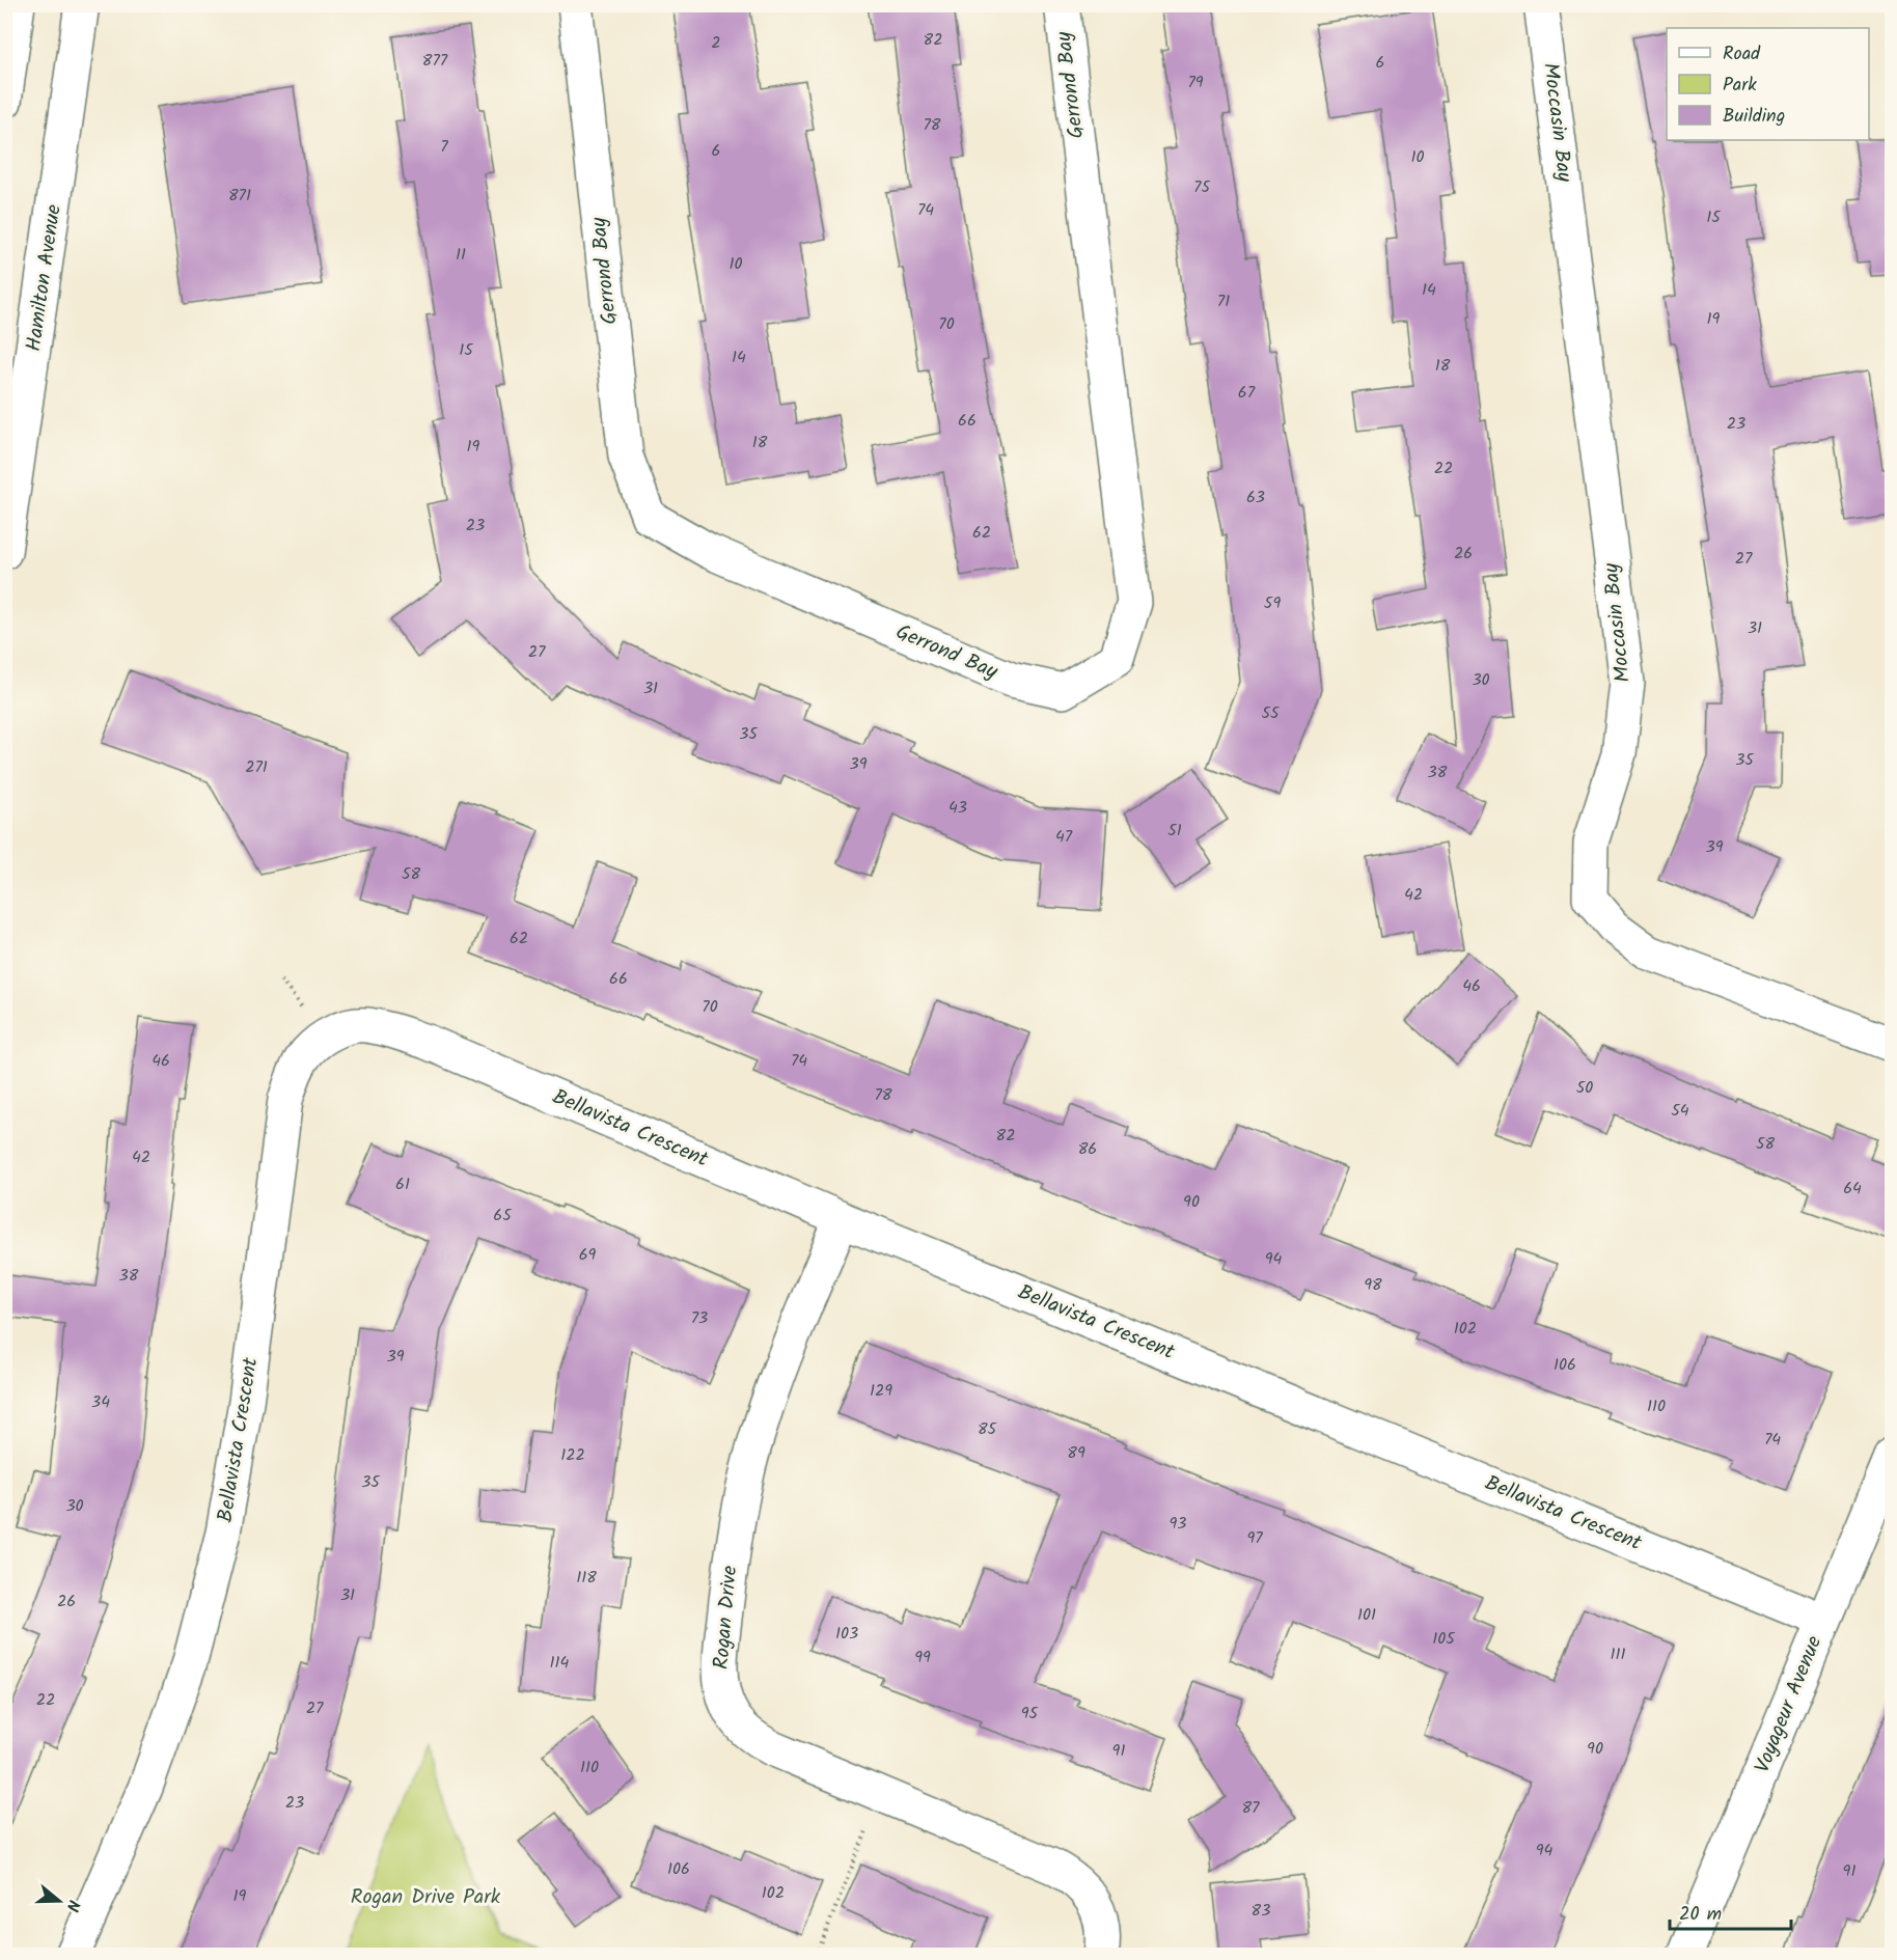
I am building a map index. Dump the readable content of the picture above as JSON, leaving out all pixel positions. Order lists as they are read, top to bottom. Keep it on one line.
{"streets":{"street":["Gerrond Bay","Moccasin Bay","Hamilton Avenue","Bellavista Crescent","Rogan Drive","Voyageur Avenue"]},"crossings":[["Bellavista Crescent","Rogan Drive"],["Bellavista Crescent","Voyageur Avenue"]],"parks":["Rogan Drive Park"],"house_numbers":["82","2","877","6","79","78","7","6","10","75","871","74","15","11","10","14","71","19","70","15","14","18","67","66","23","18","19","22","63","23","62","26","27","59","31","27","30","31","55","35","35","39","271","38","43","51","47","39","58","42","62","66","46","70","46","74","50","78","54","82","58","86","42","61","64","90","65","69","94","38","98","73","102","39","106","129","34","110","85","74","89","122","35","30","93","97","118","31","26","101","103","105","111","99","114","22","27","95","90","91","110","23","87","94","106","91","102","19","83"],"legend":["Road","Park","Building"],"scale_bar":"20 m","north":"right"}
